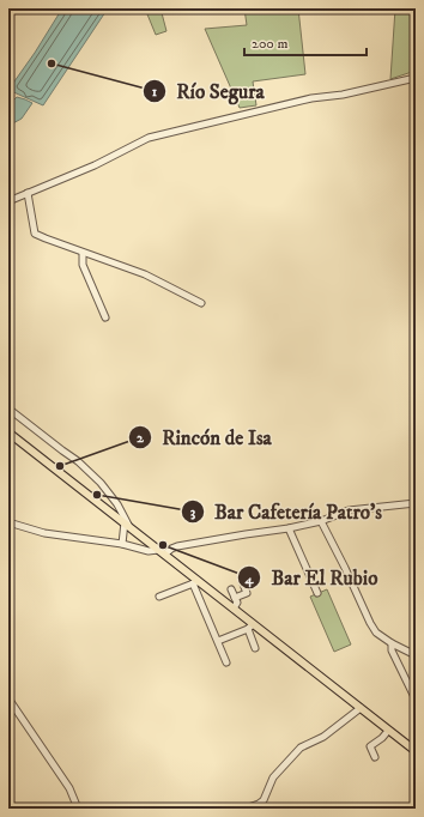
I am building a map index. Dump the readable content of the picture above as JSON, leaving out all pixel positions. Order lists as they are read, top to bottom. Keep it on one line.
{"places":["Río Segura","Rincón de Isa","Bar Cafetería Patro's","Bar El Rubio"],"scale_bar":"200 m"}
